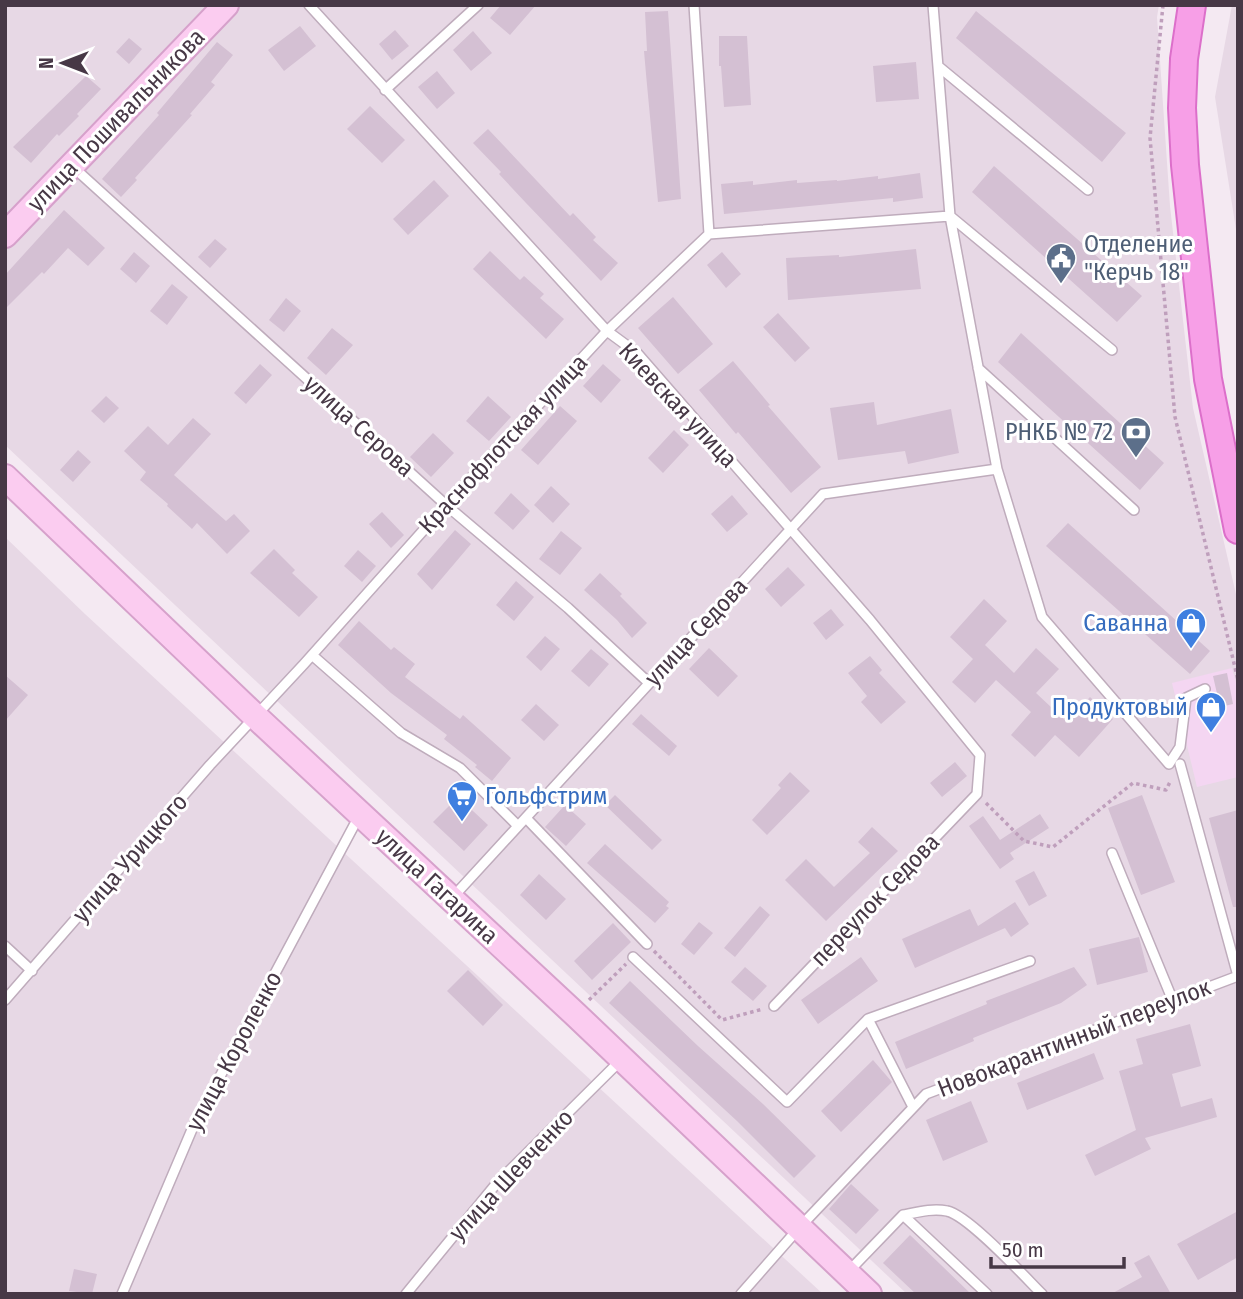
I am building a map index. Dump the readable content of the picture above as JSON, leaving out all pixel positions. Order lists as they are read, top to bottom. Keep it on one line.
{"streets":{"main road":["улица Пошивальникова","улица Гагарина"],"lane":["Киевская улица","улица Серова","Краснофлотская улица","улица Седова","улица Урицкого","переулок Седова","Новокарантинный переулок","улица Короленко","улица Шевченко"]},"crossings":[["улица Пошивальникова","улица Серова"],["Киевская улица","Краснофлотская улица"],["Киевская улица","улица Седова"],["Киевская улица","переулок Седова"],["улица Серова","Краснофлотская улица"],["улица Серова","улица Седова"],["Краснофлотская улица","улица Урицкого"],["Краснофлотская улица","улица Гагарина"],["улица Седова","улица Гагарина"],["улица Урицкого","улица Гагарина"],["улица Гагарина","Новокарантинный переулок"],["улица Гагарина","улица Короленко"],["улица Гагарина","улица Шевченко"]],"places":{"public building":["Отделение \"Керчь 18\""],"bank":["РНКБ № 72"],"shop":["Саванна","Продуктовый"],"supermarket":["Гольфстрим"]},"scale_bar":"50 m","north":"left"}
